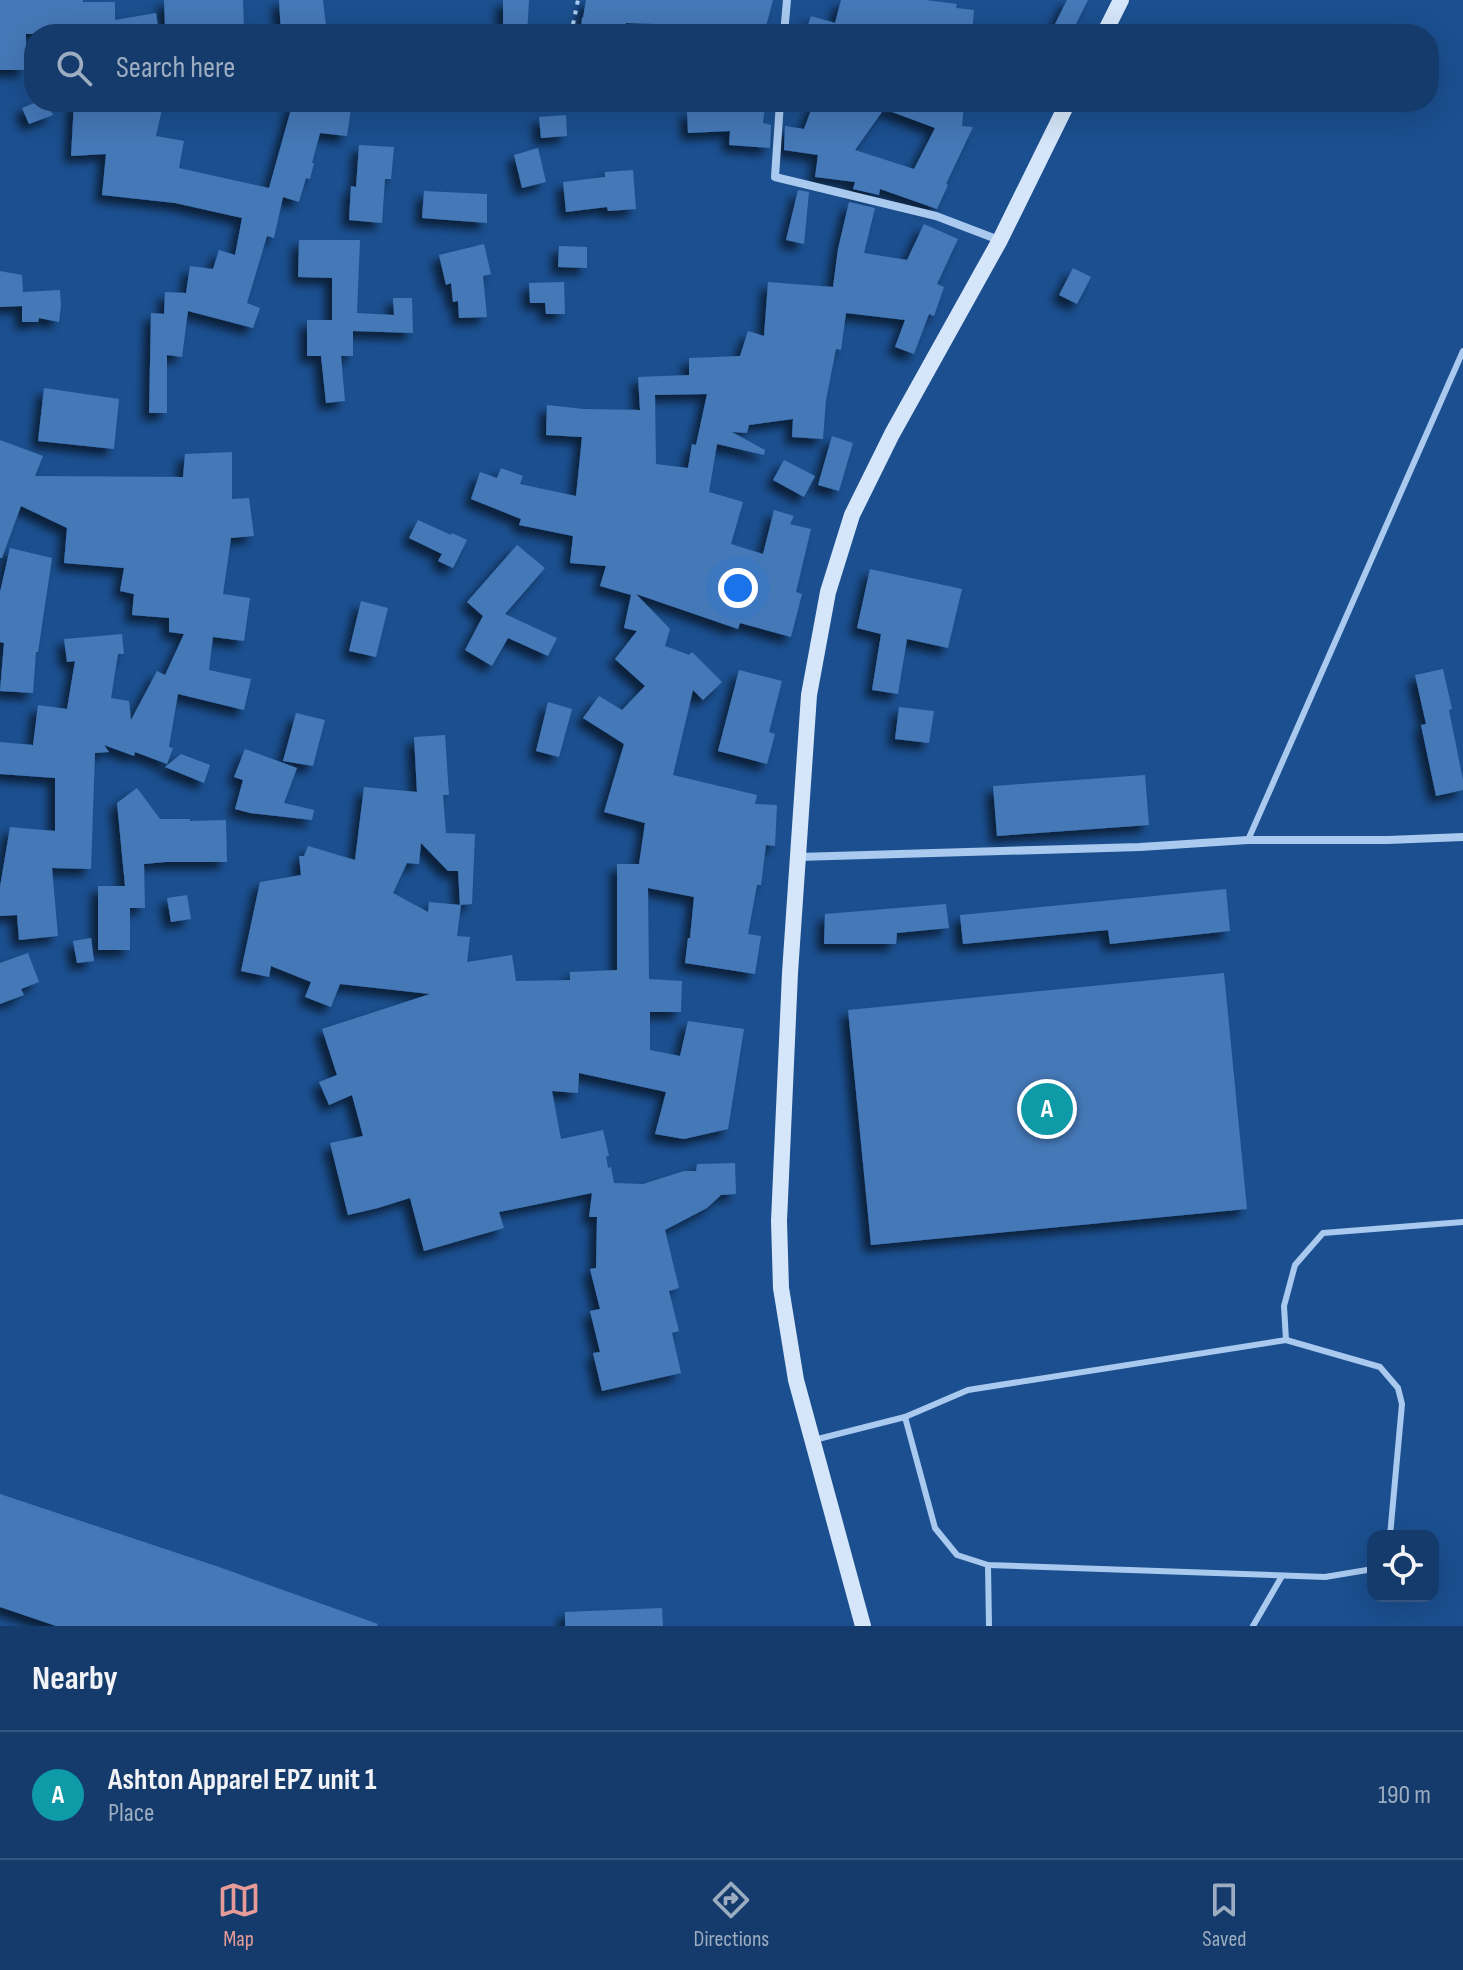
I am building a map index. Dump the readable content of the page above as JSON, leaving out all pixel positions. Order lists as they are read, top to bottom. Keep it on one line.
{"page":{"search":"Search here","pins":"A","heading":"Nearby","list":[{"mark":"A","name":"Ashton Apparel EPZ unit 1","note":"Place","value":"190 m"}],"nav":["Map","Directions","Saved"]}}
